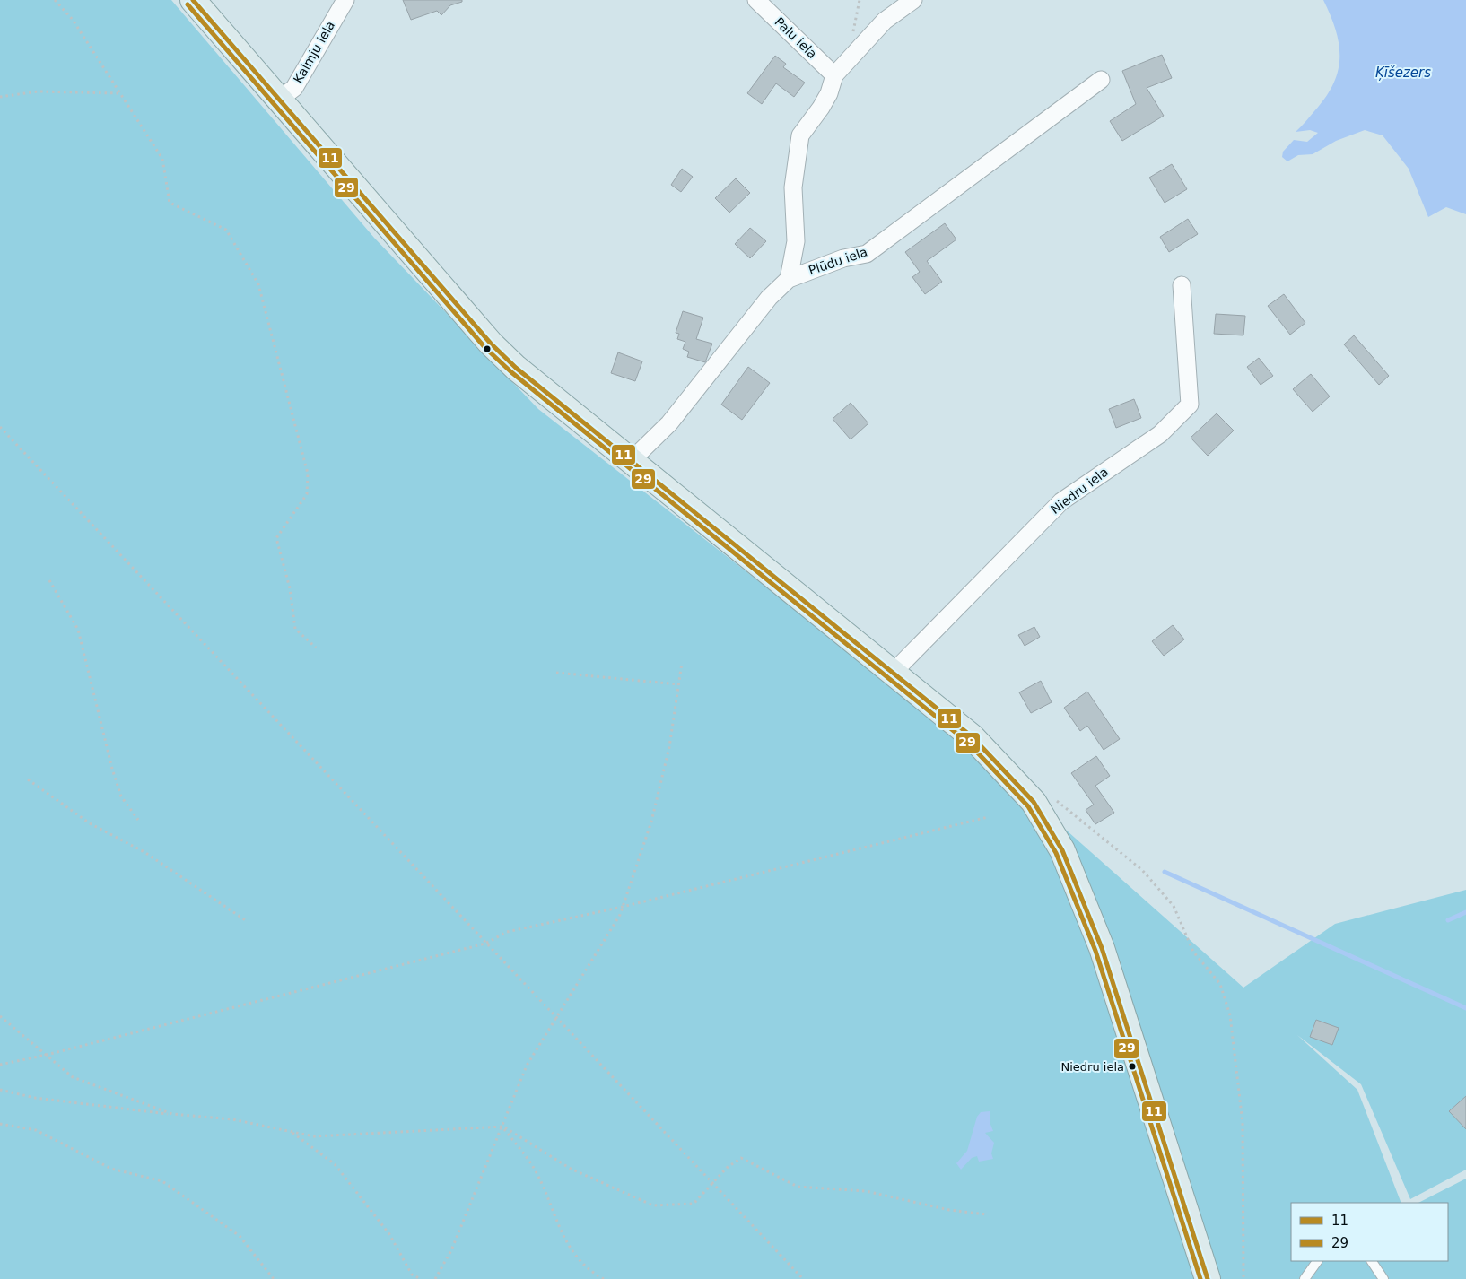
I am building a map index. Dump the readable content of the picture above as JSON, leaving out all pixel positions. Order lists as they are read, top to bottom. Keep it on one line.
{"streets":{"street":["Palu iela","Kalmju iela","Plūdu iela","Niedru iela"]},"water":["Ķīšezers"],"places":["Niedru iela"],"lines":["transit line 11","transit line 29"],"legend":["11","29"]}
